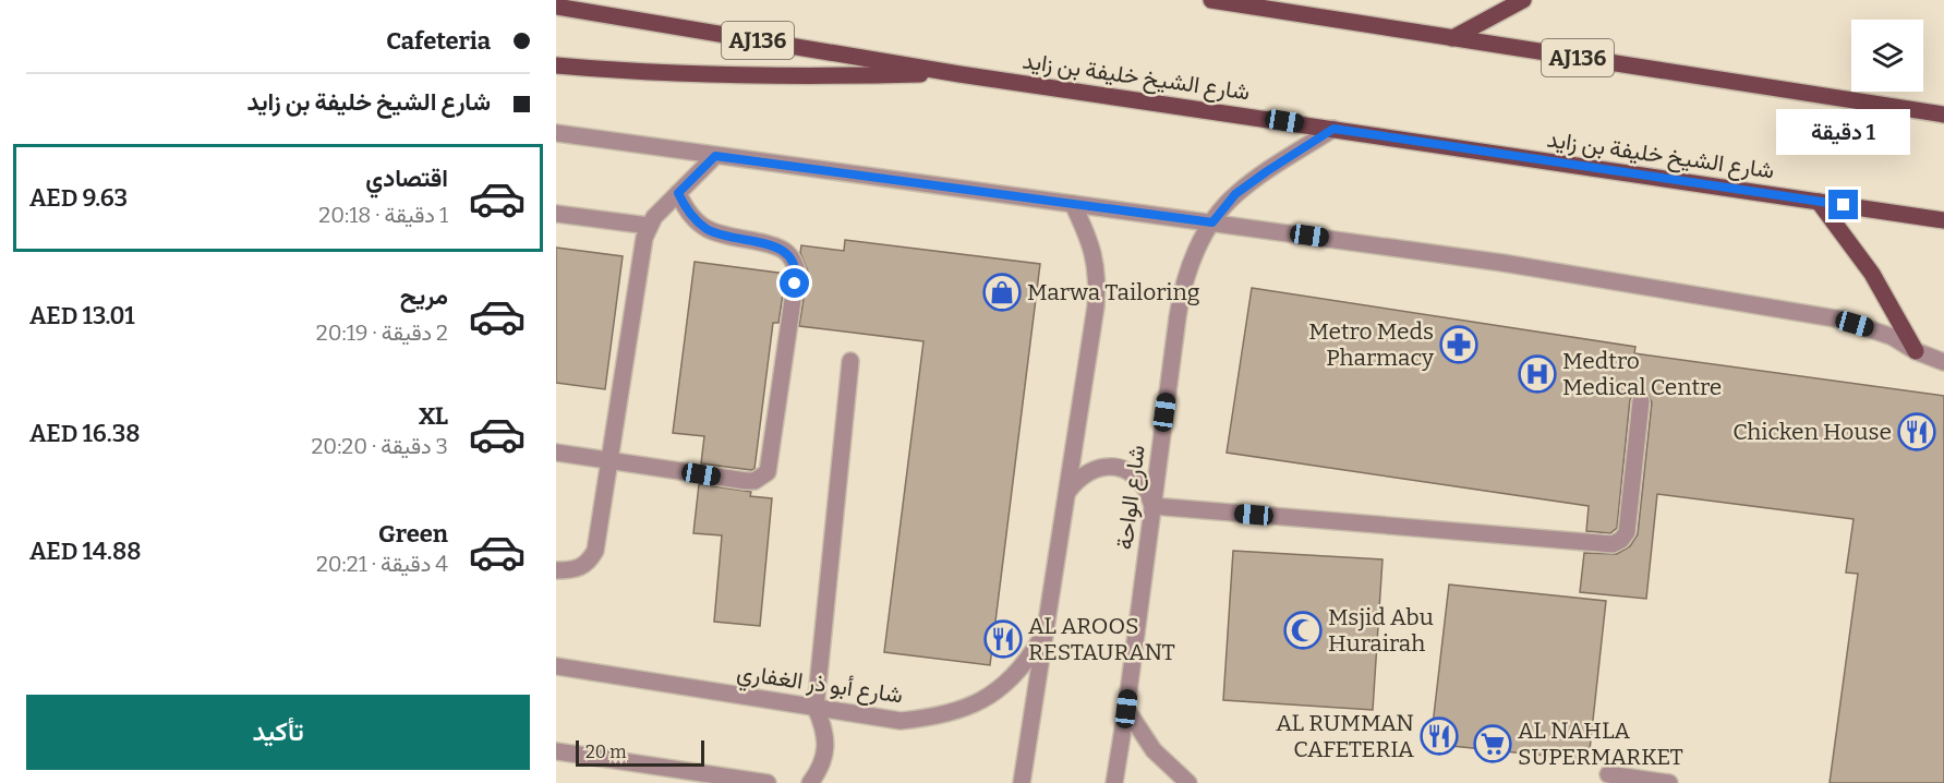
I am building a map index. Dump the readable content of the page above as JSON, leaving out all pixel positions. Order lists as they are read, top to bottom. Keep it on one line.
{"streets":{"main road":["AJ136","شارع الشيخ خليفة بن زايد"],"street":["شارع الواحة","شارع أبو ذر الغفاري"]},"crossings":[["شارع الشيخ خليفة بن زايد","شارع الواحة"]],"places":{"shop":["Marwa Tailoring"],"pharmacy":["Metro Meds Pharmacy"],"hospital":["Medtro Medical Centre"],"restaurant":["Chicken House","AL AROOS RESTAURANT","AL RUMMAN CAFETERIA"],"mosque":["Msjid Abu Hurairah"],"supermarket":["AL NAHLA SUPERMARKET"]},"scale_bar":"20 m","page":{"banner":["Cafeteria","شارع الشيخ خليفة بن زايد"],"bubble":"1 دقيقة","list":[{"name":"اقتصادي","note":"1 دقيقة · 20:18","value":"AED 9.63"},{"name":"مريح","note":"2 دقيقة · 20:19","value":"AED 13.01"},{"name":"XL","note":"3 دقيقة · 20:20","value":"AED 16.38"},{"name":"Green","note":"4 دقيقة · 20:21","value":"AED 14.88"}],"buttons":"تأكيد","scale":"20 m"}}
